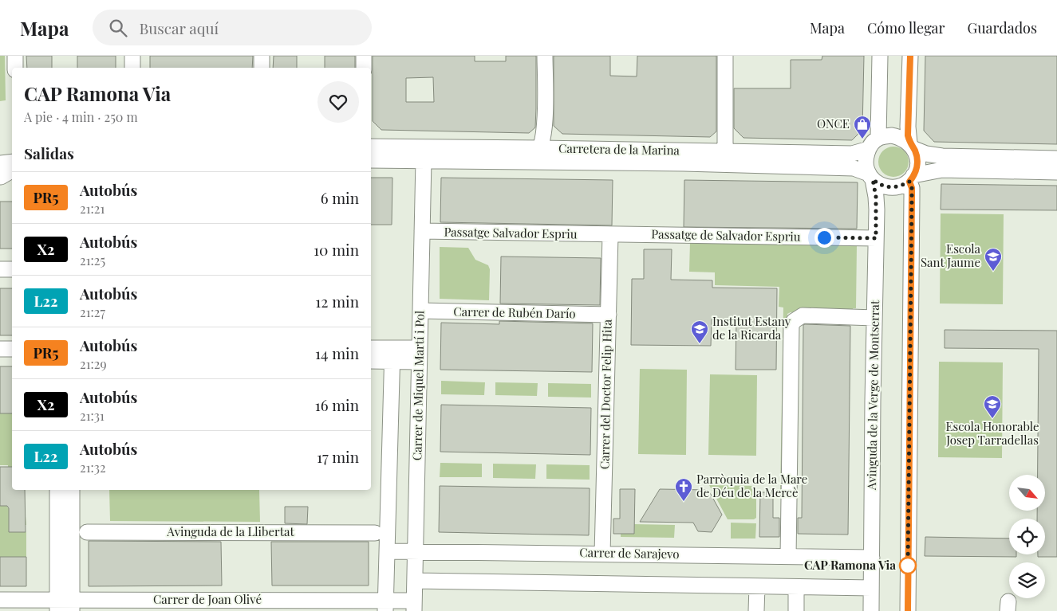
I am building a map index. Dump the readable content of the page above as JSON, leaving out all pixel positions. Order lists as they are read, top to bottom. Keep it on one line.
{"streets":{"street":["Carretera de la Marina","Passatge Salvador Espriu","Passatge de Salvador Espriu","Carrer de Rubén Darío","Carrer de Miquel Martí i Pol","Carrer del Doctor Felip Hita","Avinguda de la Verge de Montserrat","Avinguda de la Llibertat","Carrer de Sarajevo","Carrer de Joan Olivé"]},"crossings":[["Carretera de la Marina","Carrer de Miquel Martí i Pol"],["Carretera de la Marina","Avinguda de la Verge de Montserrat"],["Passatge Salvador Espriu","Passatge de Salvador Espriu"],["Passatge Salvador Espriu","Carrer de Miquel Martí i Pol"],["Passatge Salvador Espriu","Carrer del Doctor Felip Hita"],["Passatge de Salvador Espriu","Carrer del Doctor Felip Hita"],["Passatge de Salvador Espriu","Avinguda de la Verge de Montserrat"],["Carrer de Rubén Darío","Carrer de Miquel Martí i Pol"],["Carrer de Rubén Darío","Carrer del Doctor Felip Hita"],["Carrer de Miquel Martí i Pol","Carrer de Sarajevo"],["Carrer de Miquel Martí i Pol","Carrer de Joan Olivé"],["Carrer del Doctor Felip Hita","Carrer de Sarajevo"],["Avinguda de la Verge de Montserrat","Carrer de Sarajevo"]],"places":{"shop":["ONCE"],"school or university":["Escola Sant Jaume","Institut Estany de la Ricarda","Escola Honorable Josep Tarradellas"],"church":["Parròquia de la Mare de Déu de la Mercè"],"other":["CAP Ramona Via"]},"lines":["bus line PR5"],"north":"bottom right","page":{"header":"Mapa","search":"Buscar aquí","nav":["Mapa","Cómo llegar","Guardados"],"heading":[["CAP Ramona Via","A pie · 4 min · 250 m"],"Salidas"],"list":[{"mark":"PR5","name":"Autobús","note":"21:21","value":"6 min"},{"mark":"X2","name":"Autobús","note":"21:25","value":"10 min"},{"mark":"L22","name":"Autobús","note":"21:27","value":"12 min"},{"mark":"PR5","name":"Autobús","note":"21:29","value":"14 min"},{"mark":"X2","name":"Autobús","note":"21:31","value":"16 min"},{"mark":"L22","name":"Autobús","note":"21:32","value":"17 min"}]}}
